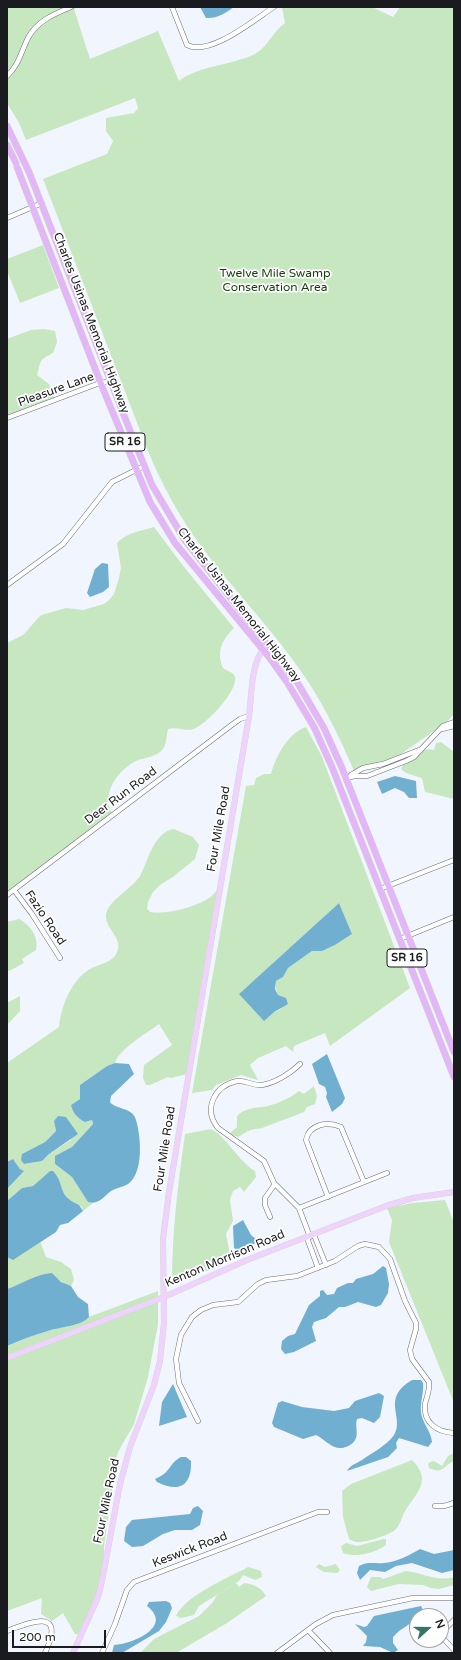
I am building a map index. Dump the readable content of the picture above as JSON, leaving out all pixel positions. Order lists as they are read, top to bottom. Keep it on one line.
{"streets":{"highway":["Charles Usinas Memorial Highway","SR 16"],"main road":["Four Mile Road","Kenton Morrison Road"],"street":["Pleasure Lane","Deer Run Road","Fazio Road","Keswick Road"]},"crossings":[["Charles Usinas Memorial Highway","Pleasure Lane"],["Charles Usinas Memorial Highway","Four Mile Road"],["Deer Run Road","Four Mile Road"],["Deer Run Road","Fazio Road"],["Four Mile Road","Kenton Morrison Road"]],"parks":["Twelve Mile Swamp Conservation Area"],"scale_bar":"200 m","north":"right"}
